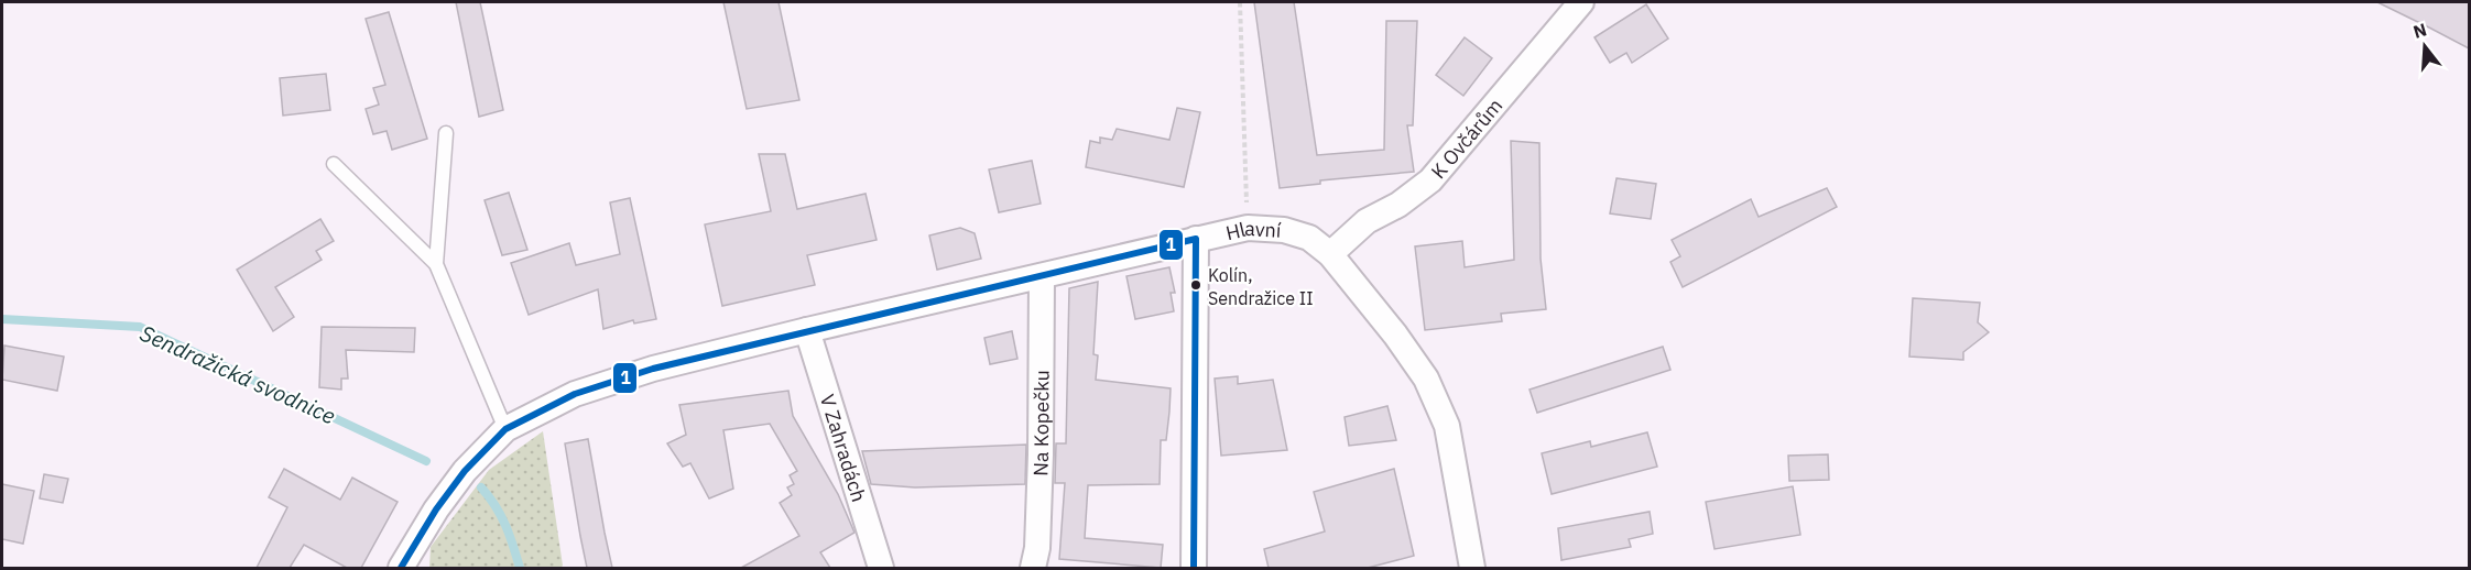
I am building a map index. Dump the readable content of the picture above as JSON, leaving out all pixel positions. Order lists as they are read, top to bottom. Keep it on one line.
{"streets":{"street":["K Ovčárům","Hlavní","Na Kopečku","V Zahradách"]},"crossings":[["K Ovčárům","Hlavní"],["Hlavní","Na Kopečku"],["Hlavní","V Zahradách"]],"water":["Sendražická svodnice"],"places":["Kolín, Sendražice II"],"lines":["transit line 1"],"north":"top"}
